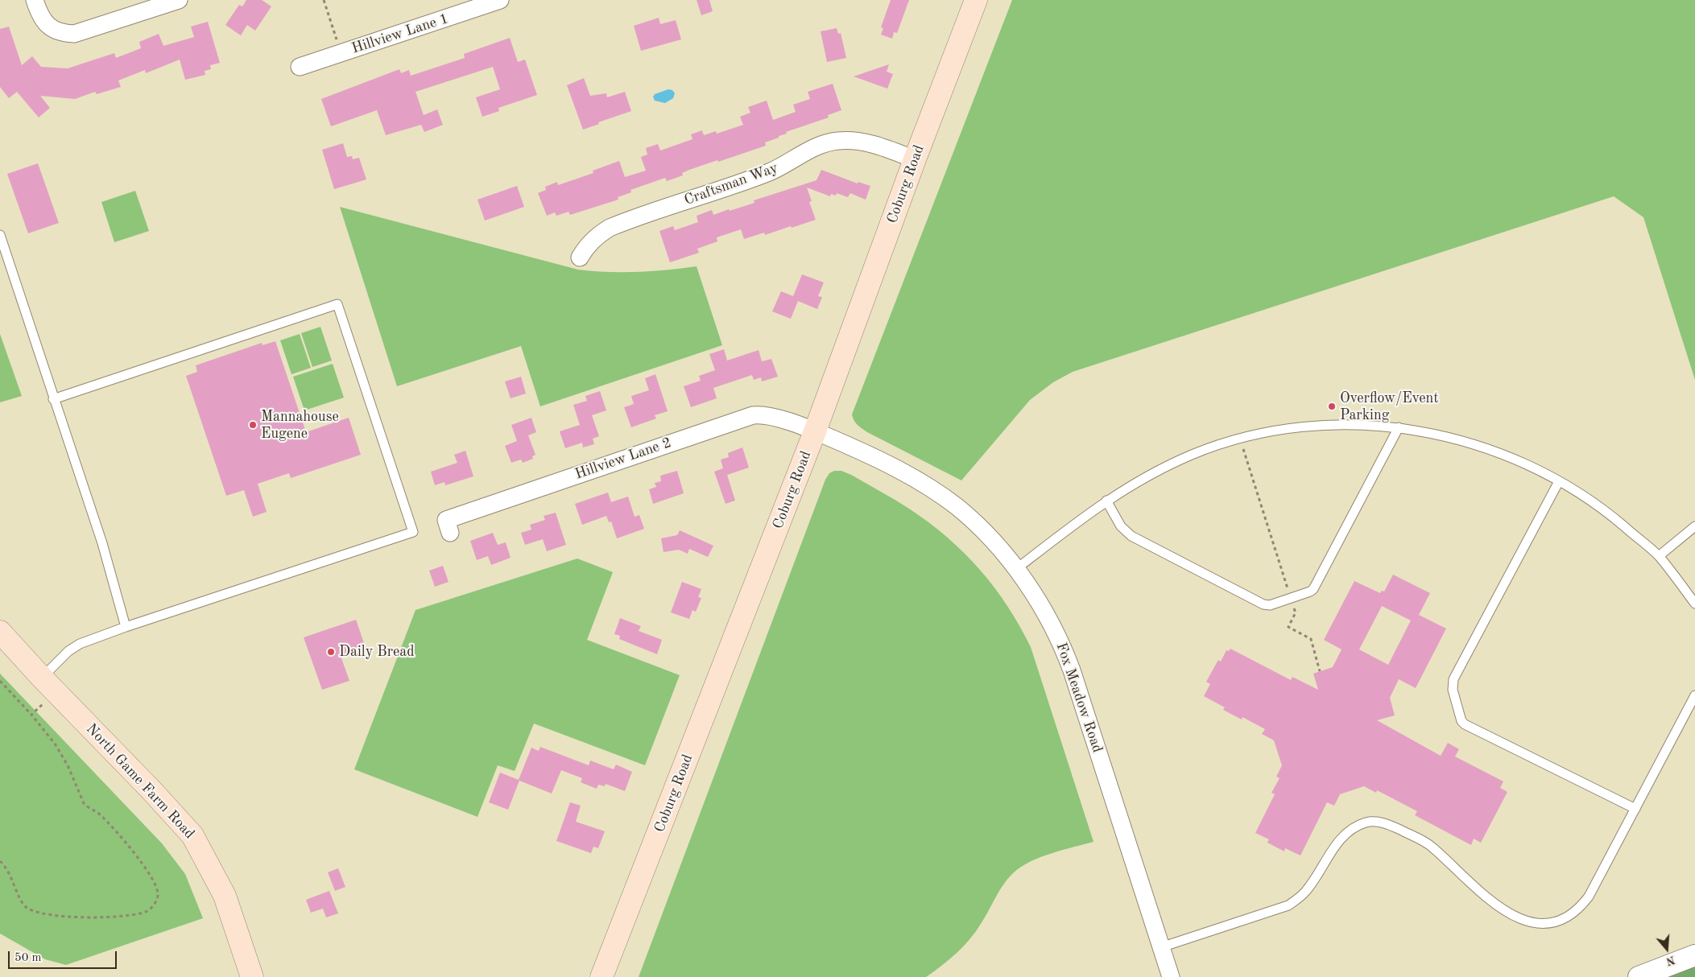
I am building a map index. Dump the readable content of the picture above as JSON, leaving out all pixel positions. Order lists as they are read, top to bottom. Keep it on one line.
{"streets":{"main road":["Coburg Road","North Game Farm Road"],"street":["Hillview Lane 1","Craftsman Way","Hillview Lane 2","Fox Meadow Road"]},"crossings":[["Craftsman Way","Coburg Road"],["Coburg Road","Hillview Lane 2"],["Coburg Road","Fox Meadow Road"],["Hillview Lane 2","Fox Meadow Road"]],"places":["Overflow/Event Parking","Mannahouse Eugene","Daily Bread"],"scale_bar":"50 m","north":"bottom"}
